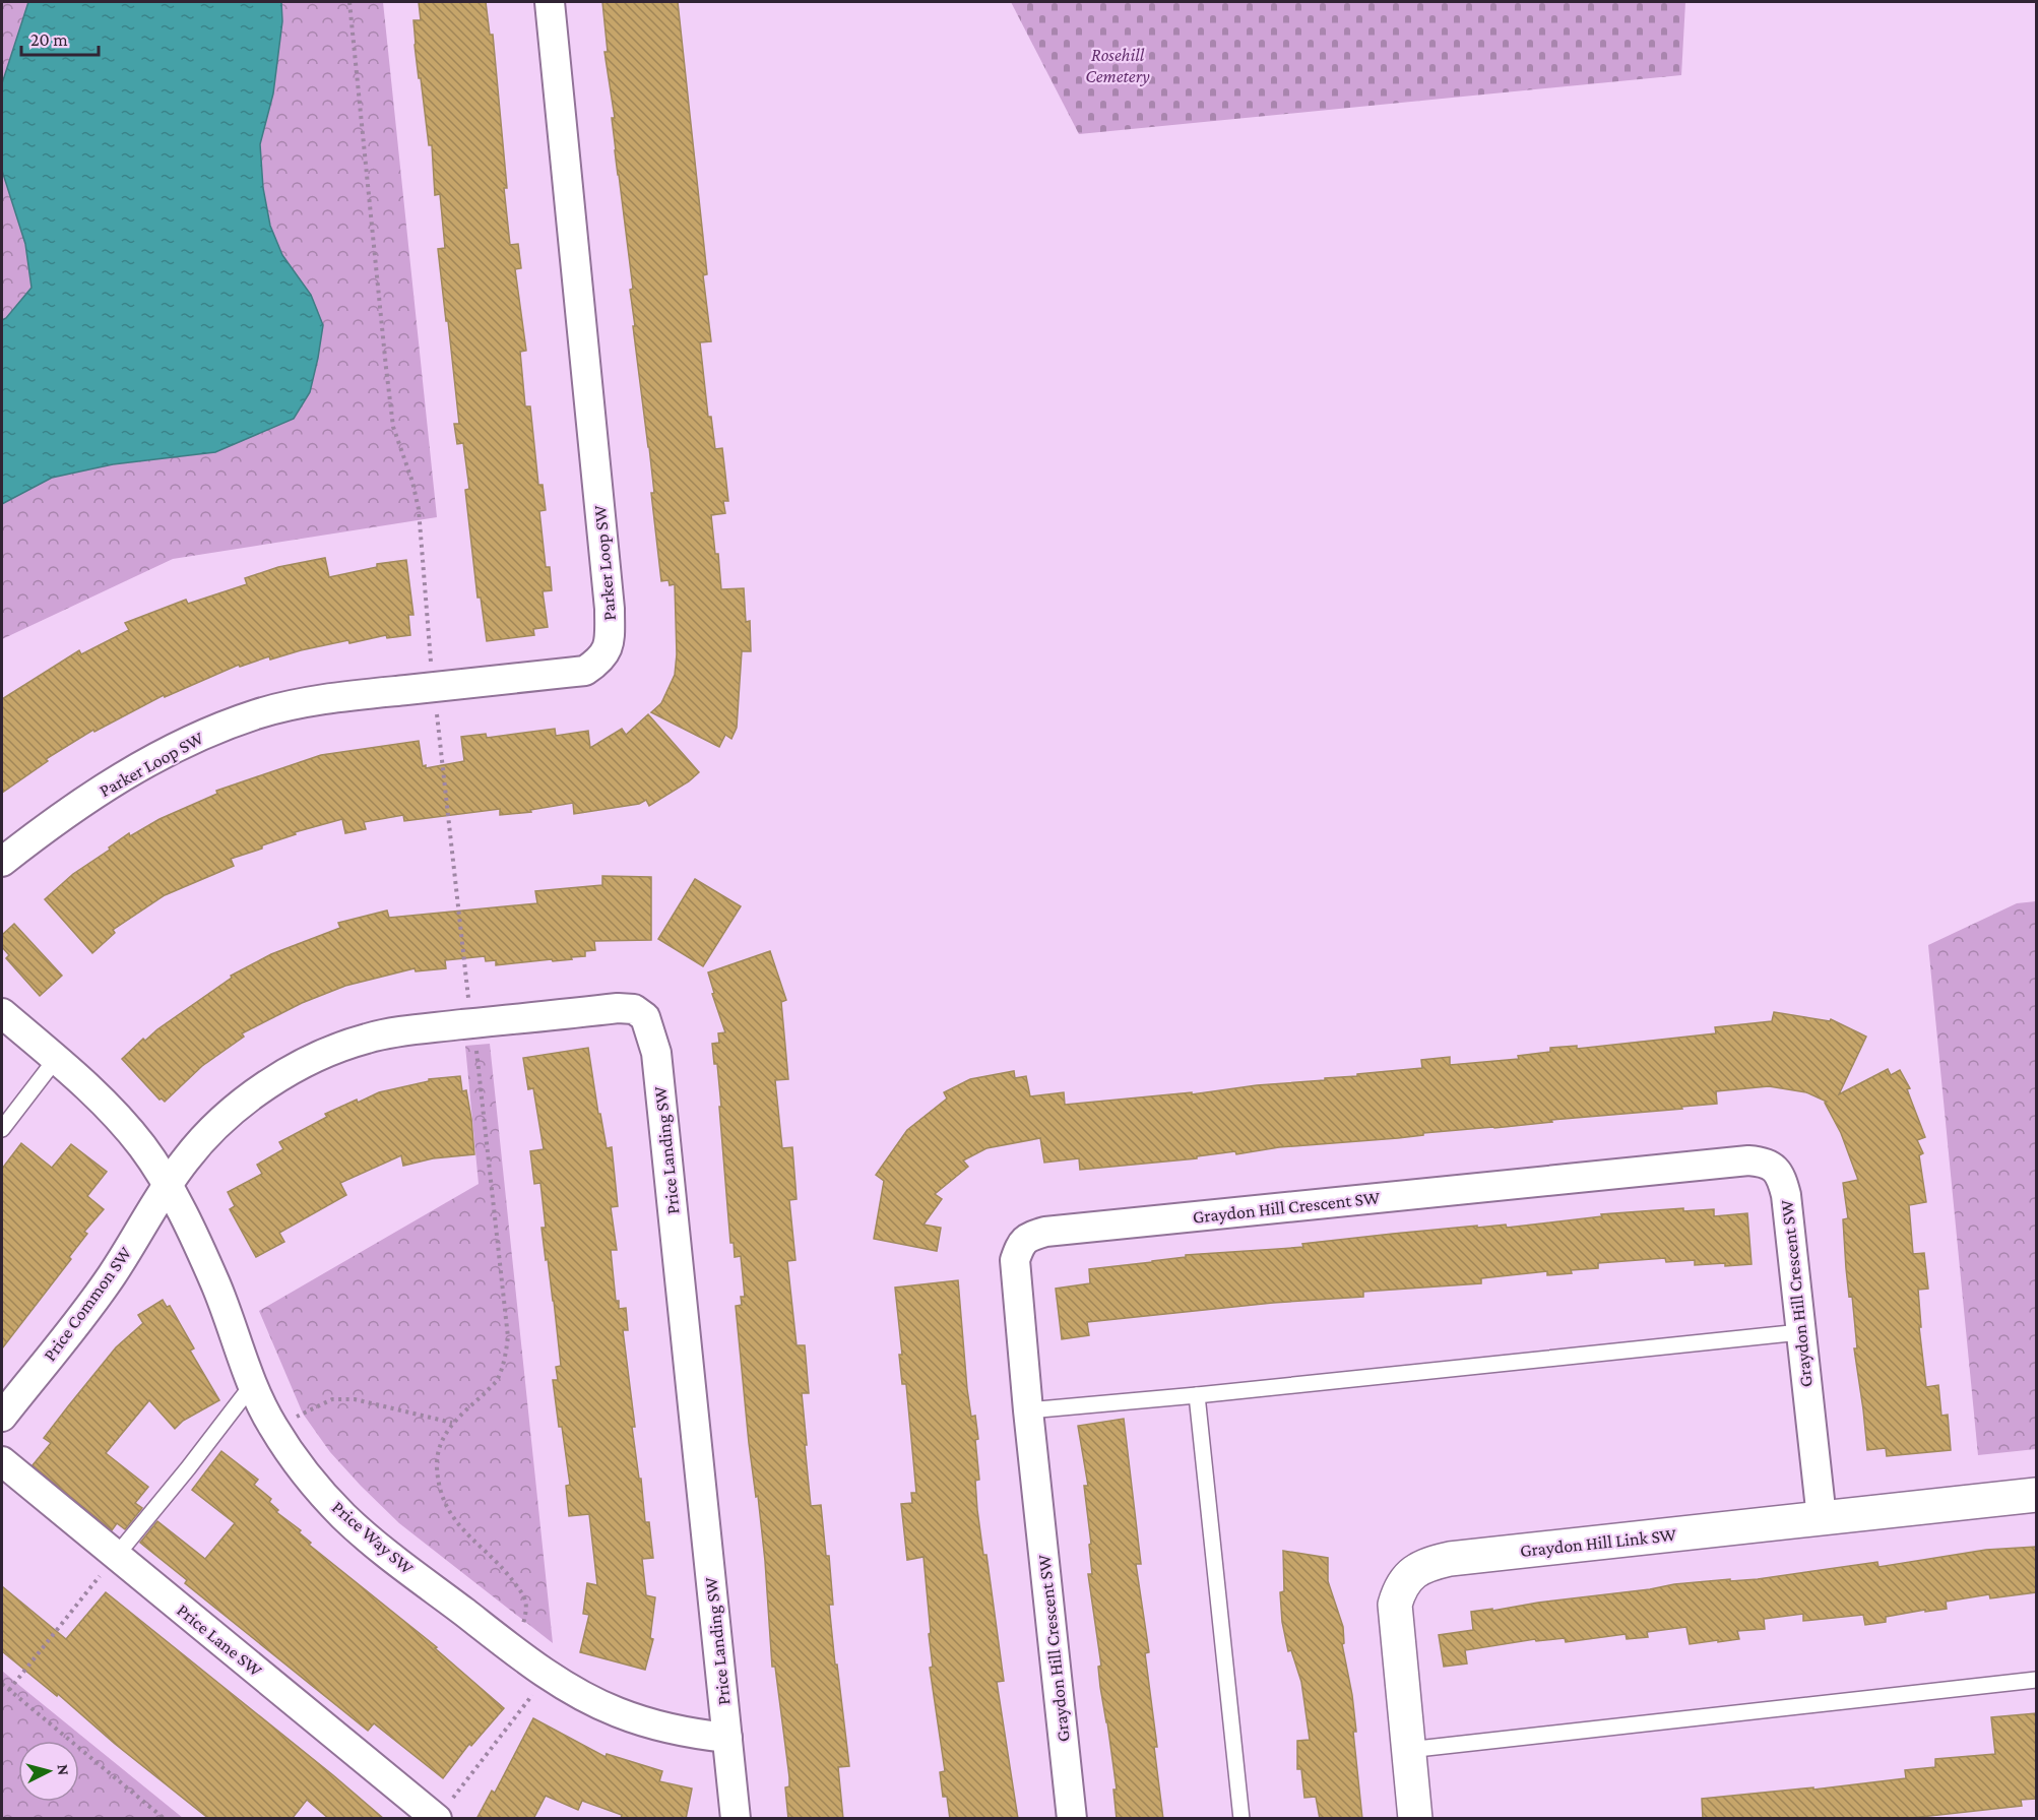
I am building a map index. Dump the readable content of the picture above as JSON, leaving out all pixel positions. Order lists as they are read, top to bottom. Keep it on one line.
{"streets":{"street":["Parker Loop SW","Price Landing SW","Graydon Hill Crescent SW","Price Common SW","Price Way SW","Graydon Hill Link SW","Price Lane SW"]},"crossings":[["Price Landing SW","Price Common SW"],["Price Landing SW","Price Way SW"],["Graydon Hill Crescent SW","Graydon Hill Link SW"],["Price Common SW","Price Way SW"]],"parks":["Rosehill Cemetery"],"scale_bar":"20 m","north":"right"}
